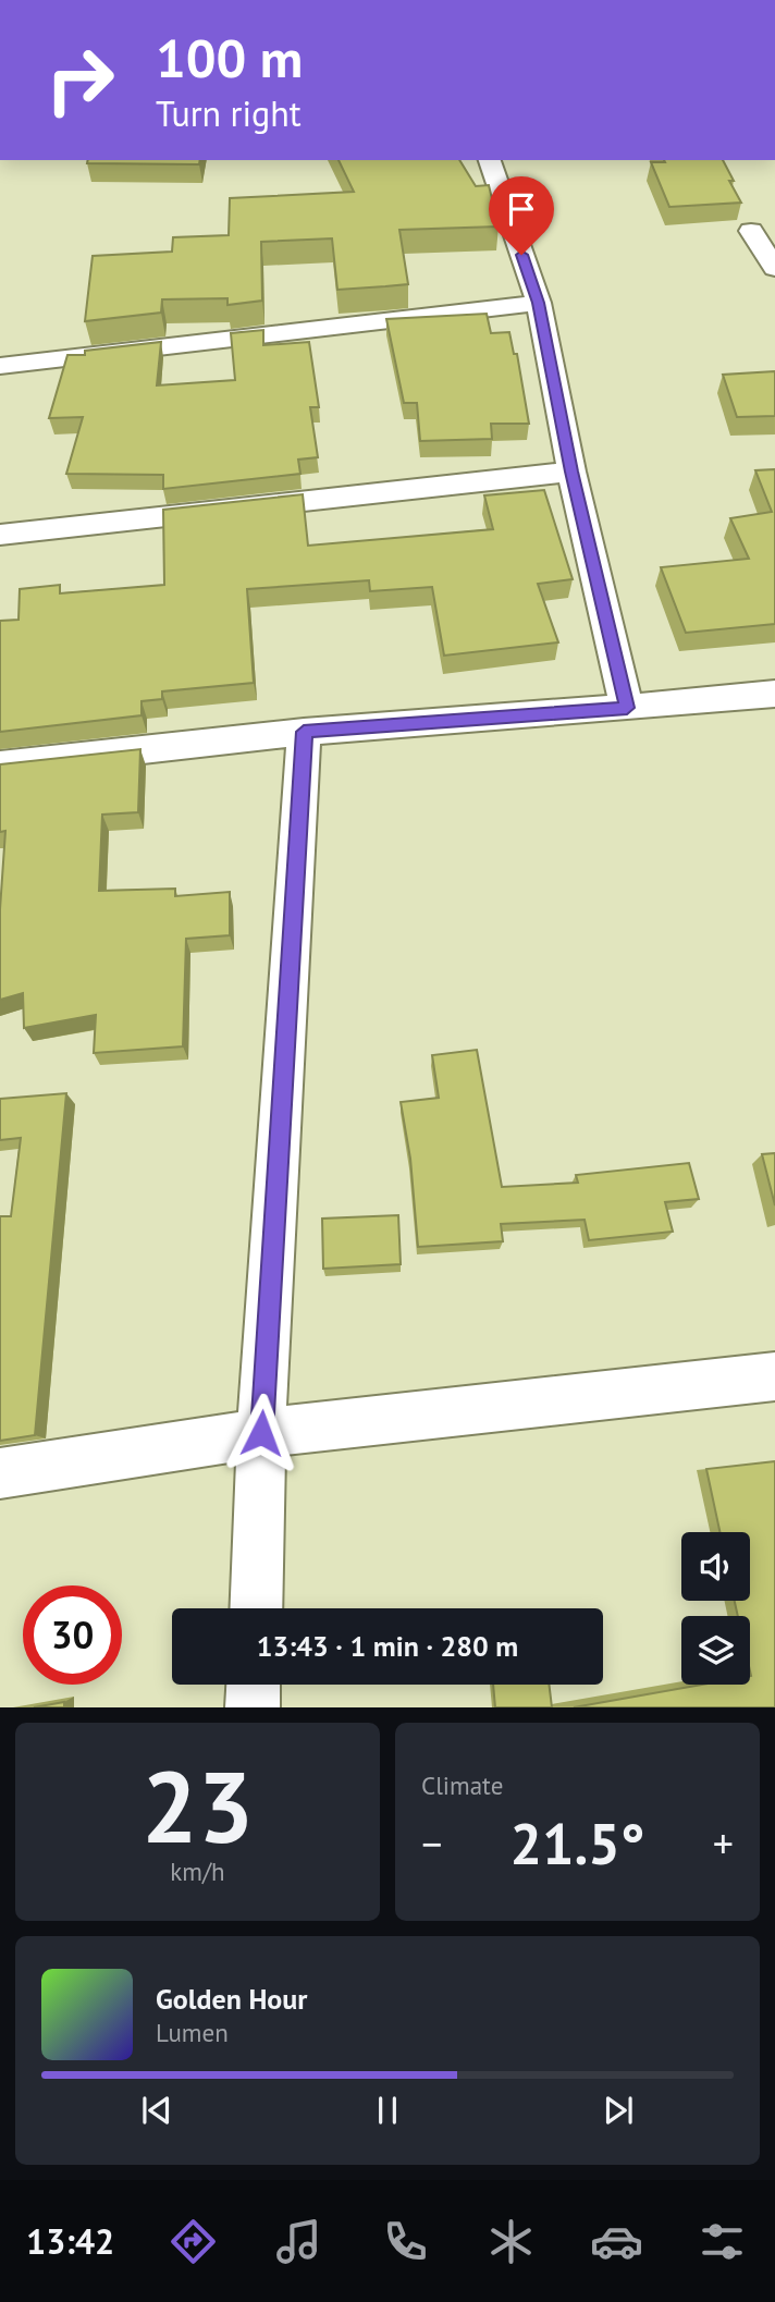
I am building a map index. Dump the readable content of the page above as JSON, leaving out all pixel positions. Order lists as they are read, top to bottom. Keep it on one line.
{"page":{"turn":["100 m","Turn right"],"limit":"30","trip":"13:43 · 1 min · 280 m","tile":[["23","km/h"],"Climate"],"heat":["−","21.5°","+"],"song":["Golden Hour","Lumen"],"tabs":"13:42"}}
